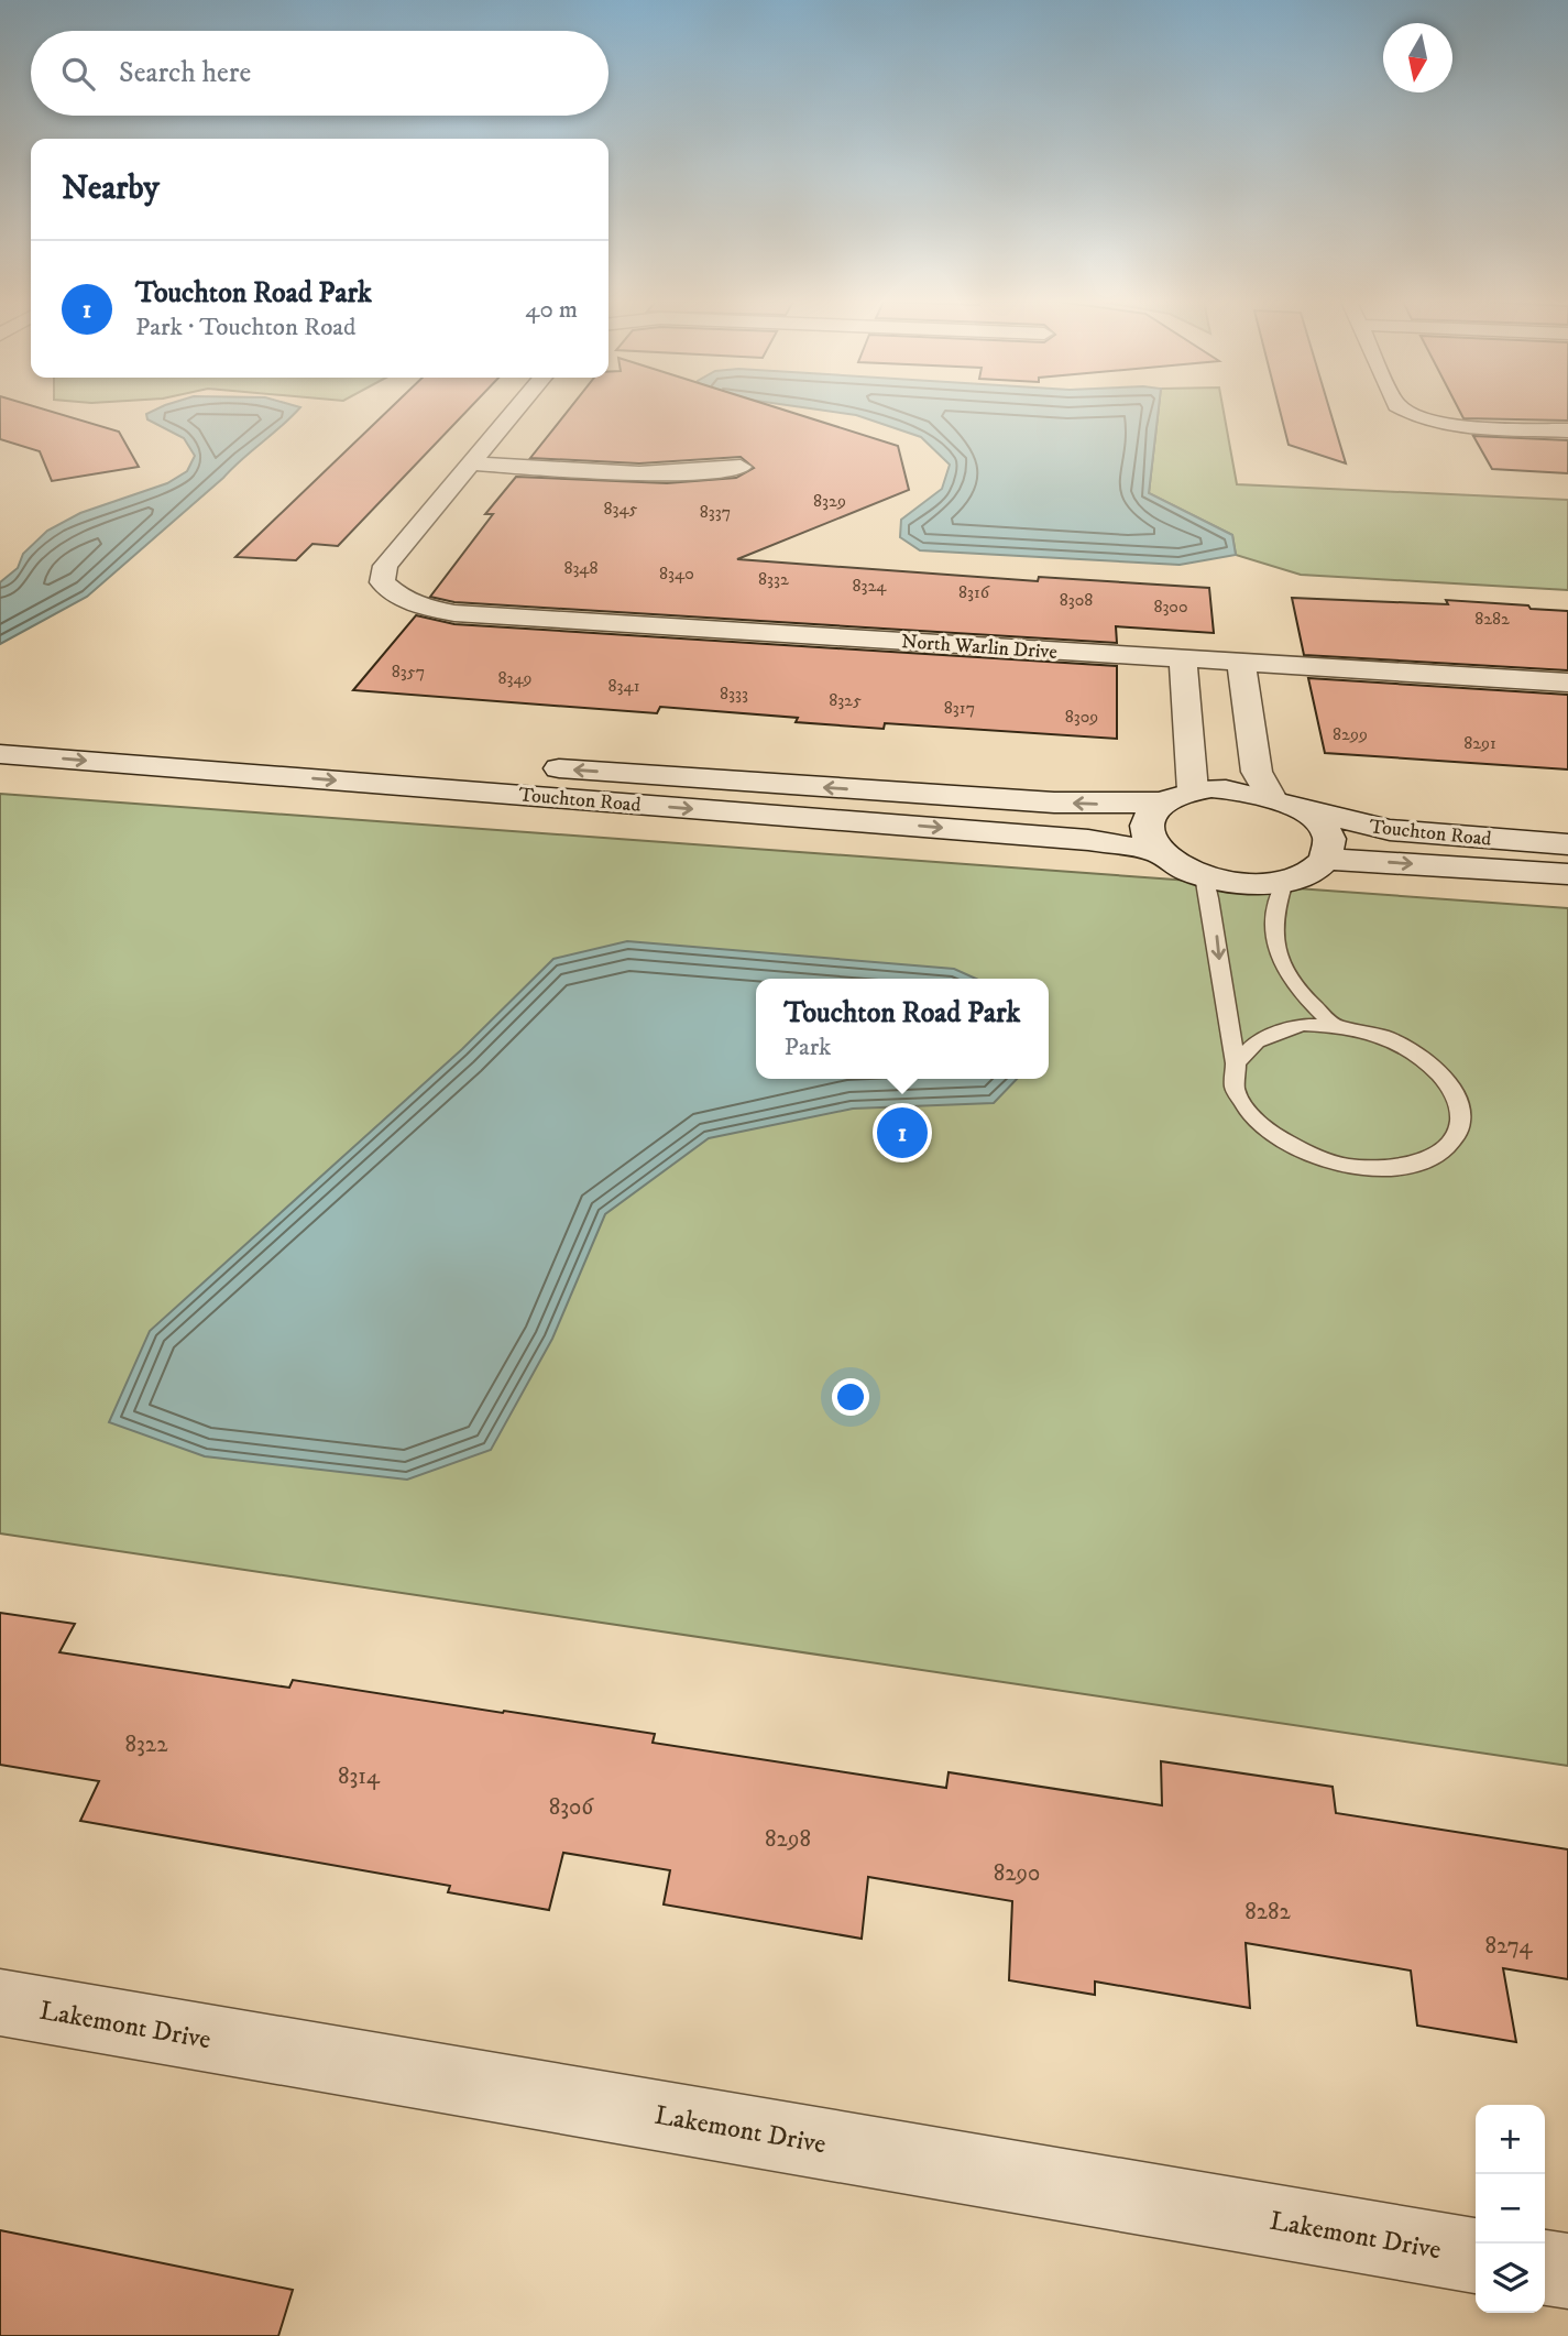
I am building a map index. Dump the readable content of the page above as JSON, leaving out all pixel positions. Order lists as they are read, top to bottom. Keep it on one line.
{"streets":{"street":["North Warlin Drive","Touchton Road","Lakemont Drive"]},"house_numbers":["8329","8345","8337","8348","8340","8332","8324","8316","8308","8300","8282","8357","8349","8341","8333","8325","8317","8309","8299","8291","8322","8314","8306","8298","8290","8282","8274"],"north":"bottom","page":{"search":"Search here","heading":"Nearby","list":[{"mark":"1","name":"Touchton Road Park","note":"Park · Touchton Road","value":"40 m"}],"popup":["Touchton Road Park","Park"],"pins":"1","map_buttons":["+","−"]}}
